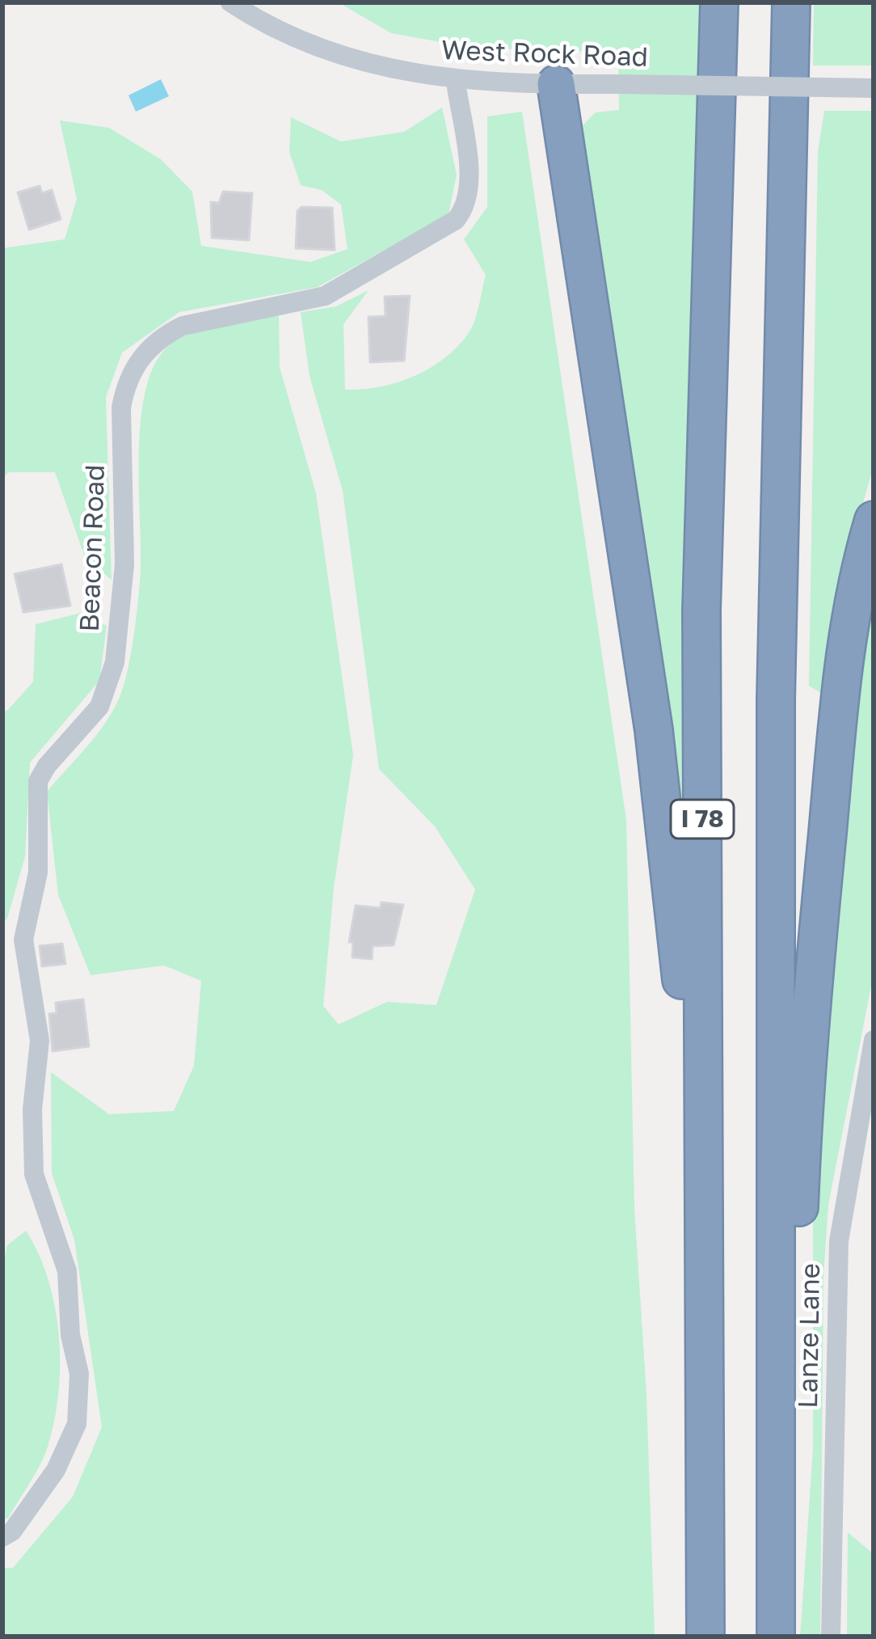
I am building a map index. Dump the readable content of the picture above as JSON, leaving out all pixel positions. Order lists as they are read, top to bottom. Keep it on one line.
{"streets":{"highway":["I 78"],"street":["West Rock Road","Beacon Road","Lanze Lane"]},"crossings":[["West Rock Road","Beacon Road"]]}
